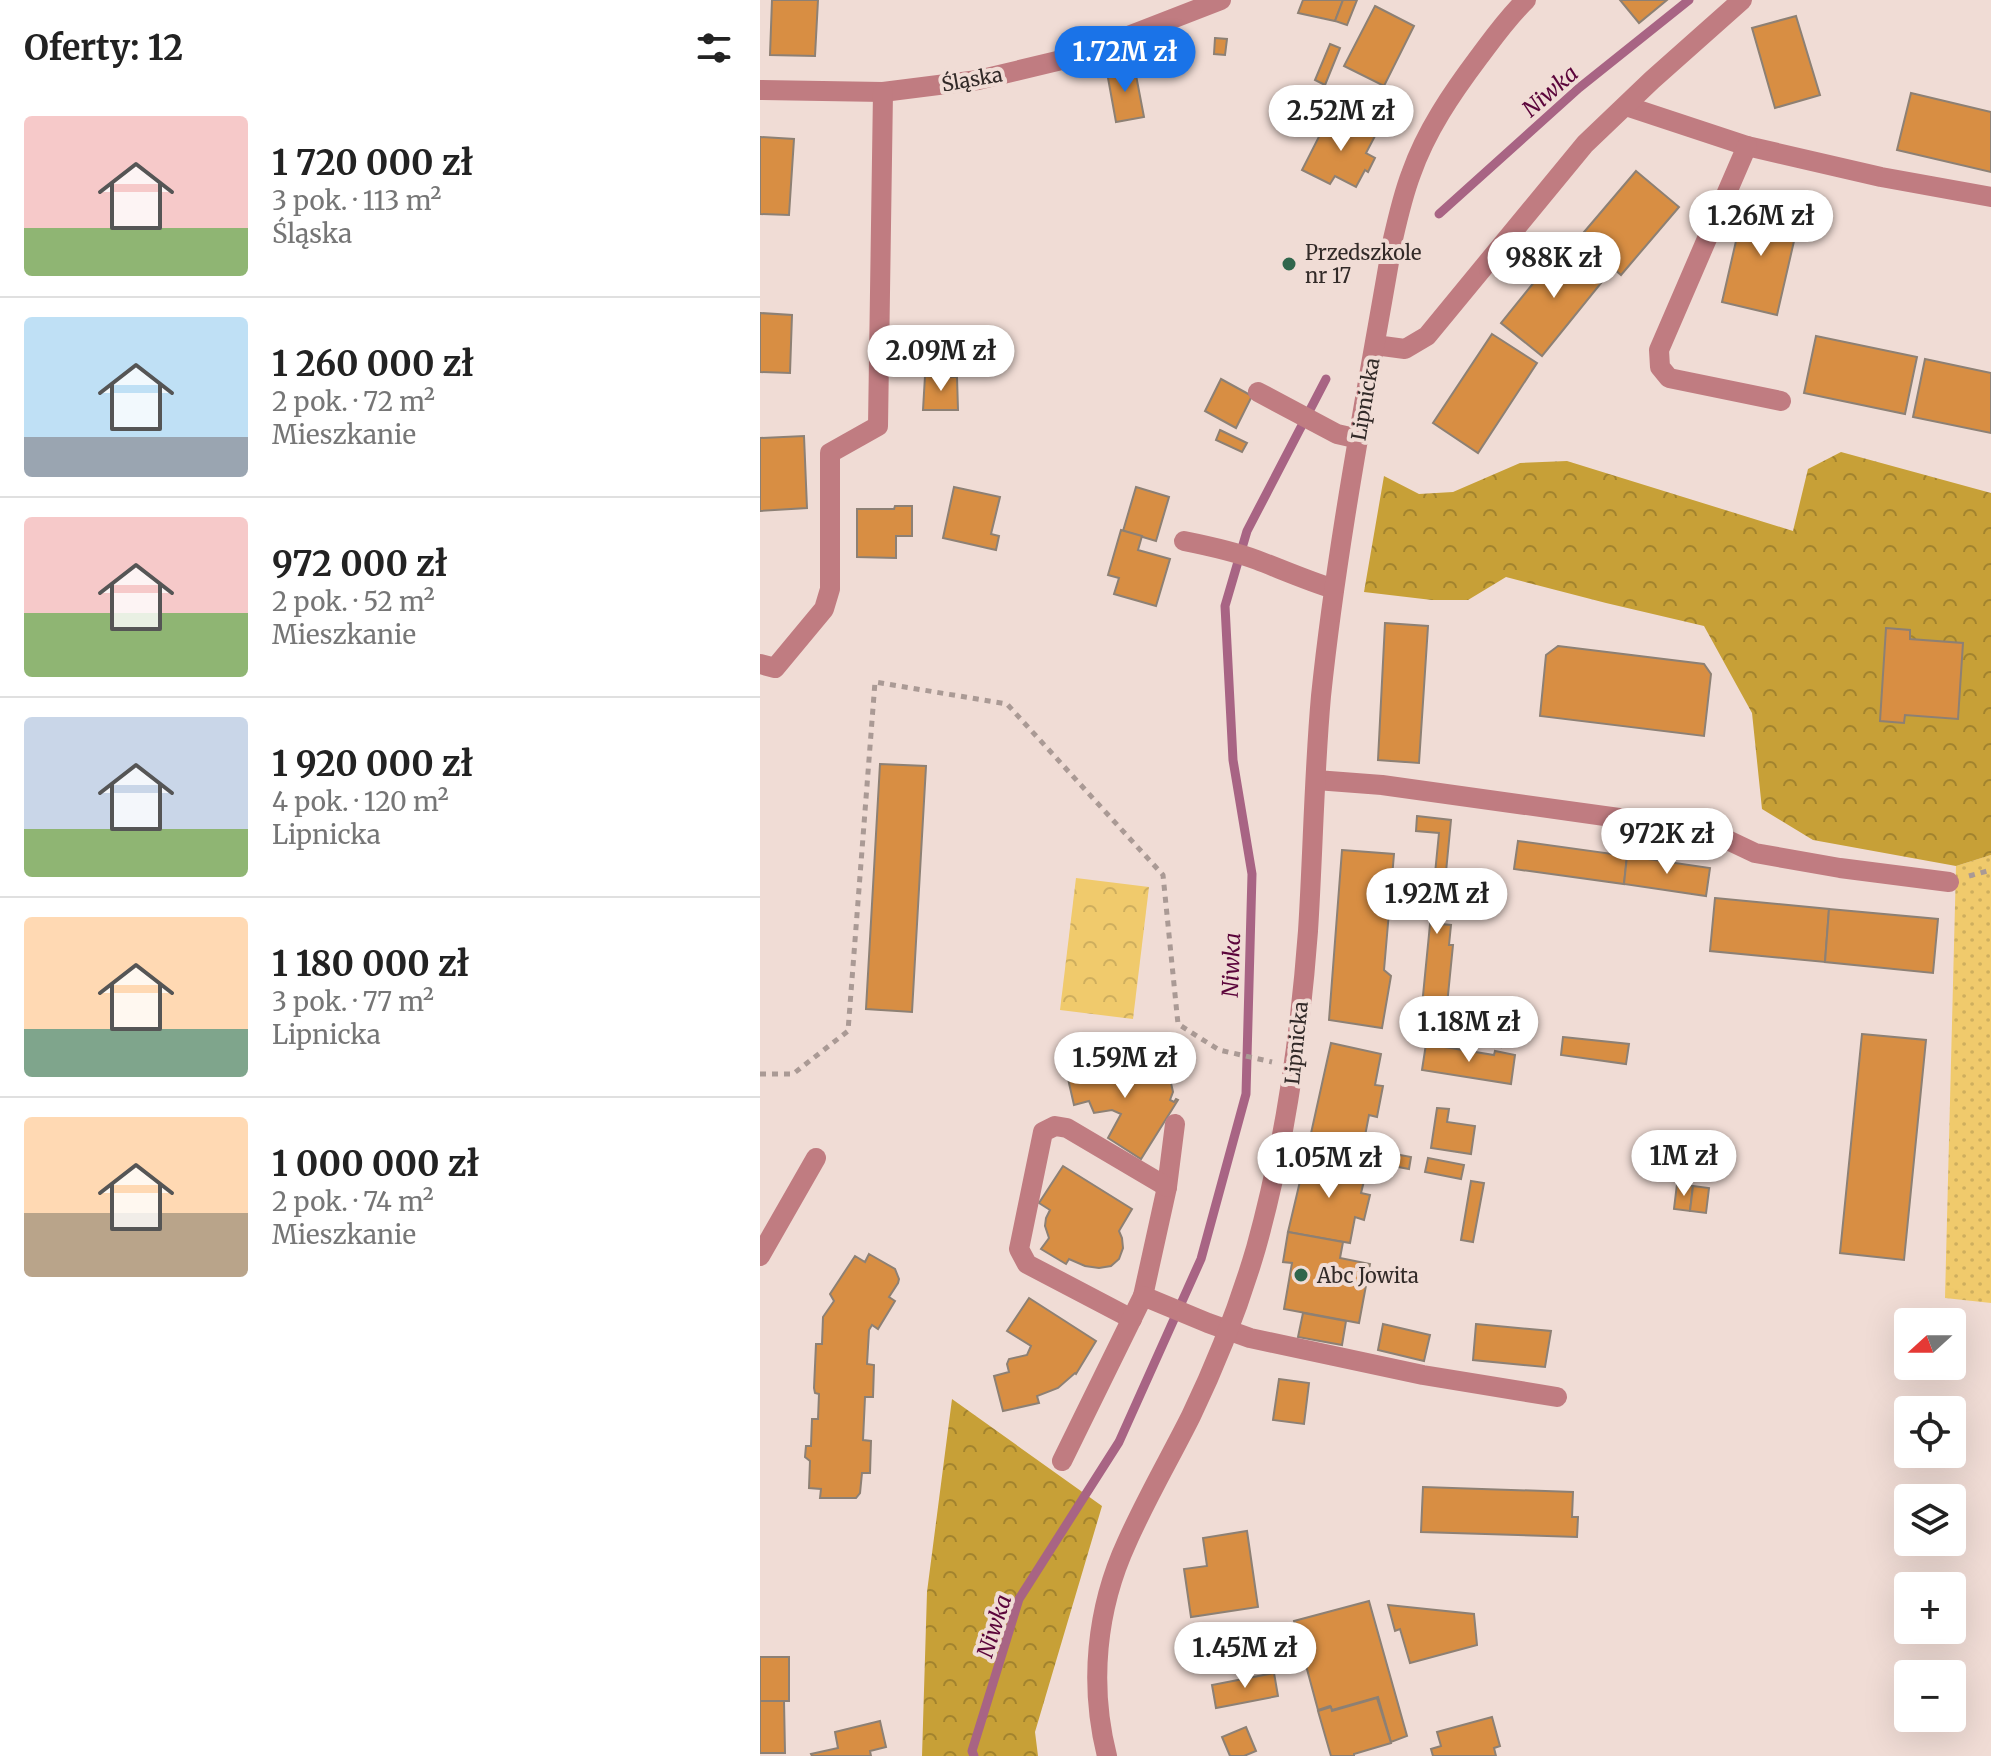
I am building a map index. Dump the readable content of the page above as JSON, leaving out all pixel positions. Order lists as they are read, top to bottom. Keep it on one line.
{"streets":{"street":["Śląska","Lipnicka"]},"water":["Niwka"],"places":["Przedszkole nr 17","Abc Jowita"],"north":"left","page":{"heading":"Oferty: 12","price":["1.72M zł","2.52M zł","1.26M zł","988K zł","2.09M zł","972K zł","1.92M zł","1.18M zł","1.59M zł","1M zł","1.05M zł","1.45M zł"],"list":[{"name":"1 720 000 zł","note":"3 pok. · 113 m² · Śląska"},{"name":"1 260 000 zł","note":"2 pok. · 72 m² · Mieszkanie"},{"name":"972 000 zł","note":"2 pok. · 52 m² · Mieszkanie"},{"name":"1 920 000 zł","note":"4 pok. · 120 m² · Lipnicka"},{"name":"1 180 000 zł","note":"3 pok. · 77 m² · Lipnicka"},{"name":"1 000 000 zł","note":"2 pok. · 74 m² · Mieszkanie"}],"map_buttons":["+","−"]}}
